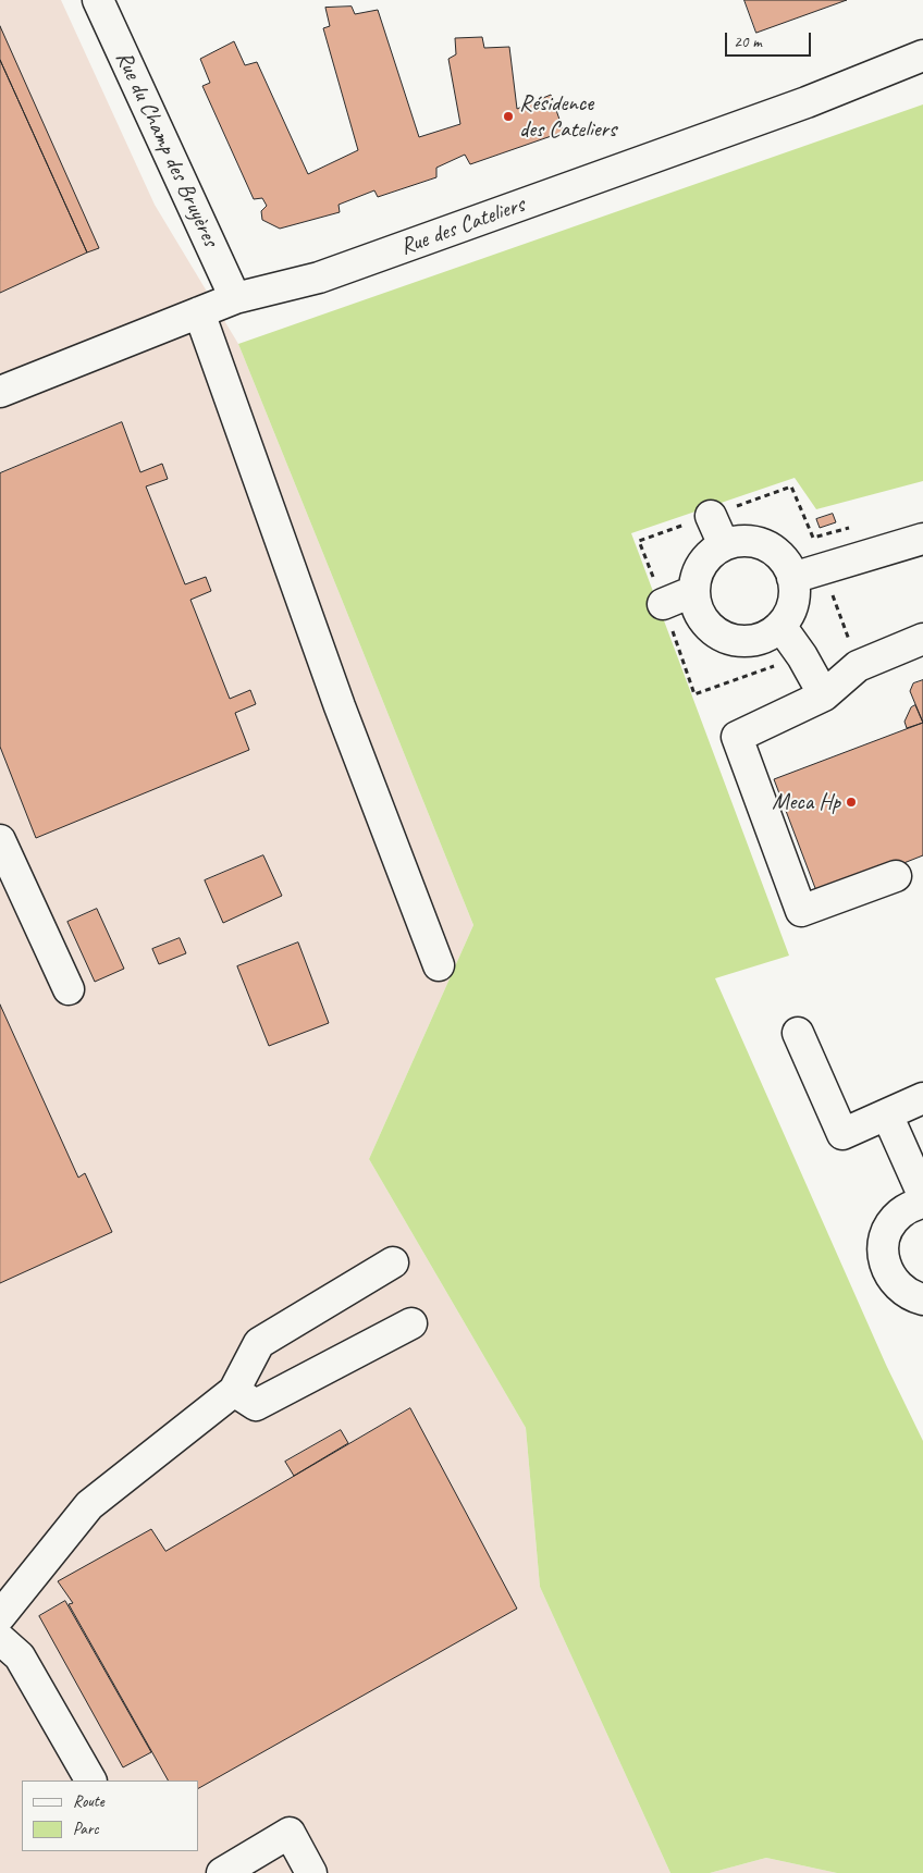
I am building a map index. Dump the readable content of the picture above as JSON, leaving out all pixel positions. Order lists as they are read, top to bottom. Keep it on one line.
{"streets":{"street":["Rue du Champ des Bruyères","Rue des Cateliers"]},"crossings":[["Rue du Champ des Bruyères","Rue des Cateliers"]],"places":["Résidence des Cateliers","Meca Hp"],"legend":["Route","Parc"],"scale_bar":"20 m"}
